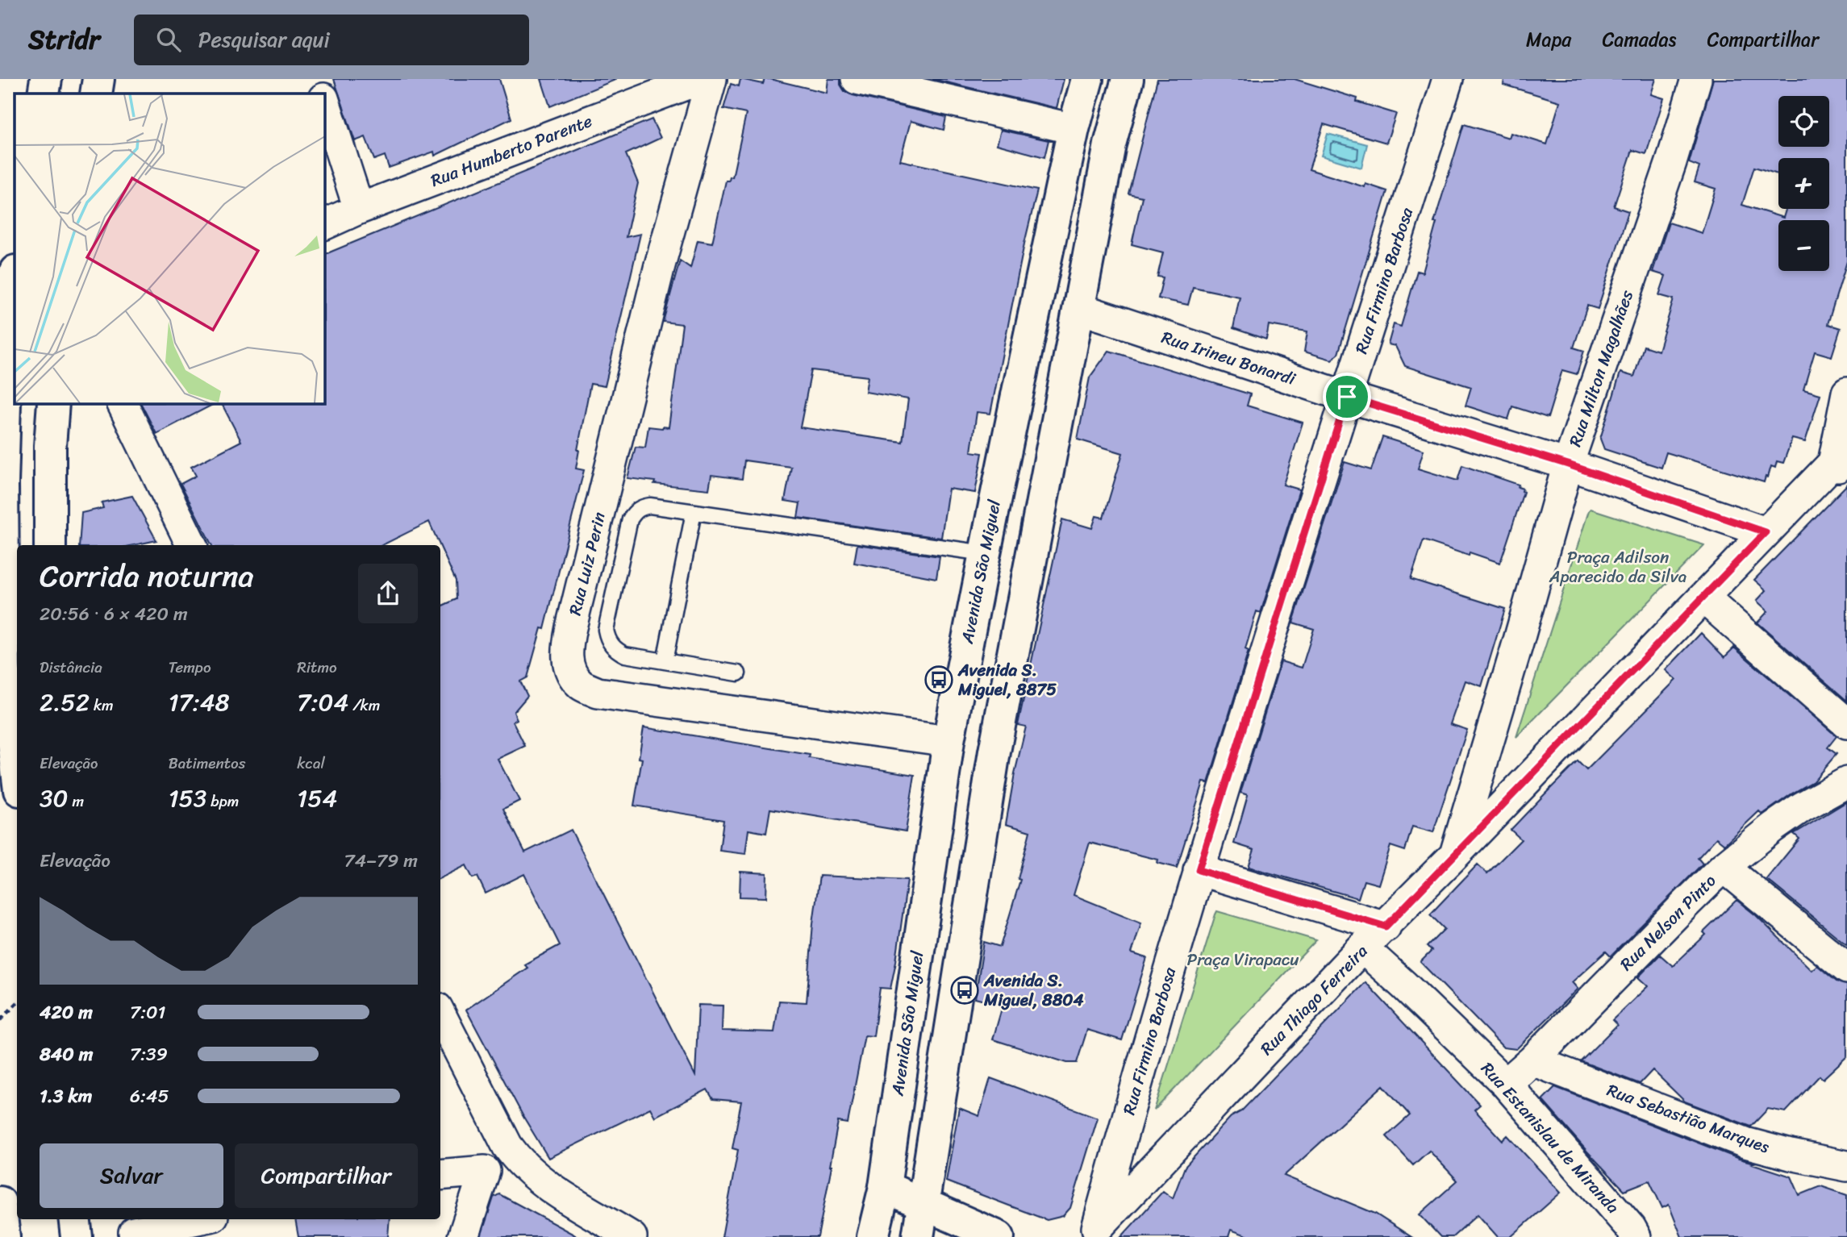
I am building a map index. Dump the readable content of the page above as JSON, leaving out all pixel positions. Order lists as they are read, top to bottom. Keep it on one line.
{"streets":{"main road":["Avenida São Miguel"],"street":["Rua Humberto Parente","Rua Firmino Barbosa","Rua Irineu Bonardi","Rua Milton Magalhães","Rua Luiz Perin","Rua Nelson Pinto","Rua Thiago Ferreira","Rua Sebastião Marques","Rua Estanislau de Miranda"]},"crossings":[["Rua Firmino Barbosa","Rua Irineu Bonardi"],["Rua Firmino Barbosa","Rua Thiago Ferreira"],["Rua Irineu Bonardi","Rua Milton Magalhães"],["Rua Irineu Bonardi","Rua Thiago Ferreira"],["Rua Milton Magalhães","Rua Thiago Ferreira"],["Rua Luiz Perin","Avenida São Miguel"],["Rua Nelson Pinto","Rua Sebastião Marques"],["Rua Nelson Pinto","Rua Estanislau de Miranda"],["Rua Thiago Ferreira","Rua Estanislau de Miranda"]],"parks":["Praça Adilson Aparecido da Silva","Praça Virapacu"],"places":{"bus stop":["Avenida S. Miguel, 8875","Avenida S. Miguel, 8804"]},"page":{"header":"Stridr","search":"Pesquisar aqui","nav":["Mapa","Camadas","Compartilhar"],"map_buttons":["+","−"],"heading":["Corrida noturna","20:56 · 6 × 420 m"],"stats":[["Distância","2.52 km"],["Tempo","17:48"],["Ritmo","7:04 /km"],["Elevação","30 m"],["Batimentos","153 bpm"],["kcal","154"]],"chart":["Elevação","74–79 m"],"list":[{"name":"420 m","note":"7:01"},{"name":"840 m","note":"7:39"},{"name":"1.3 km","note":"6:45"}],"buttons":["Salvar","Compartilhar"]}}
